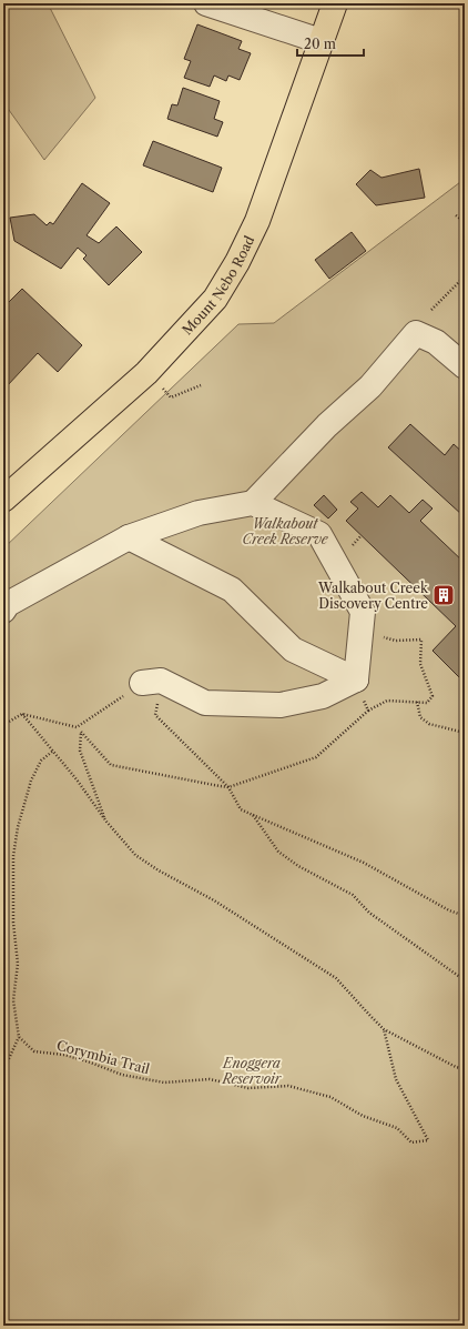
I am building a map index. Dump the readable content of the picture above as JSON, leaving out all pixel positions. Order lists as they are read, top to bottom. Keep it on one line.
{"streets":{"main road":["Mount Nebo Road"],"path":["Corymbia Trail"]},"parks":["Walkabout Creek Reserve","Enoggera Reservoir"],"places":{"building":["Walkabout Creek Discovery Centre"]},"scale_bar":"20 m"}
